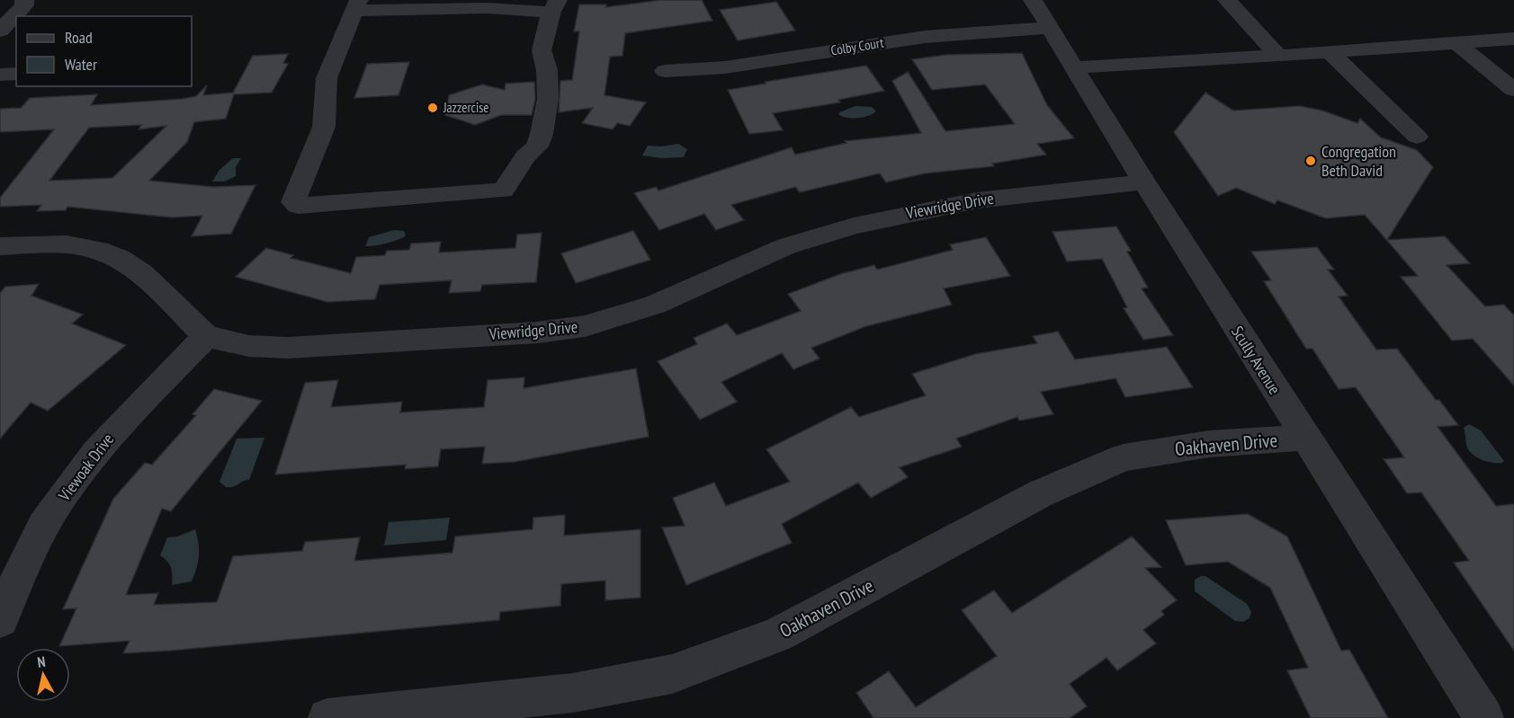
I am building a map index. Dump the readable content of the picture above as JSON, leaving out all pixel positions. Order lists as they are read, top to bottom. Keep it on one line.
{"streets":{"street":["Colby Court","Viewridge Drive","Scully Avenue","Oakhaven Drive","Viewoak Drive"]},"crossings":[["Colby Court","Scully Avenue"],["Viewridge Drive","Scully Avenue"],["Viewridge Drive","Viewoak Drive"],["Scully Avenue","Oakhaven Drive"]],"places":["Jazzercise","Congregation Beth David"],"legend":["Road","Water"],"north":"top"}
